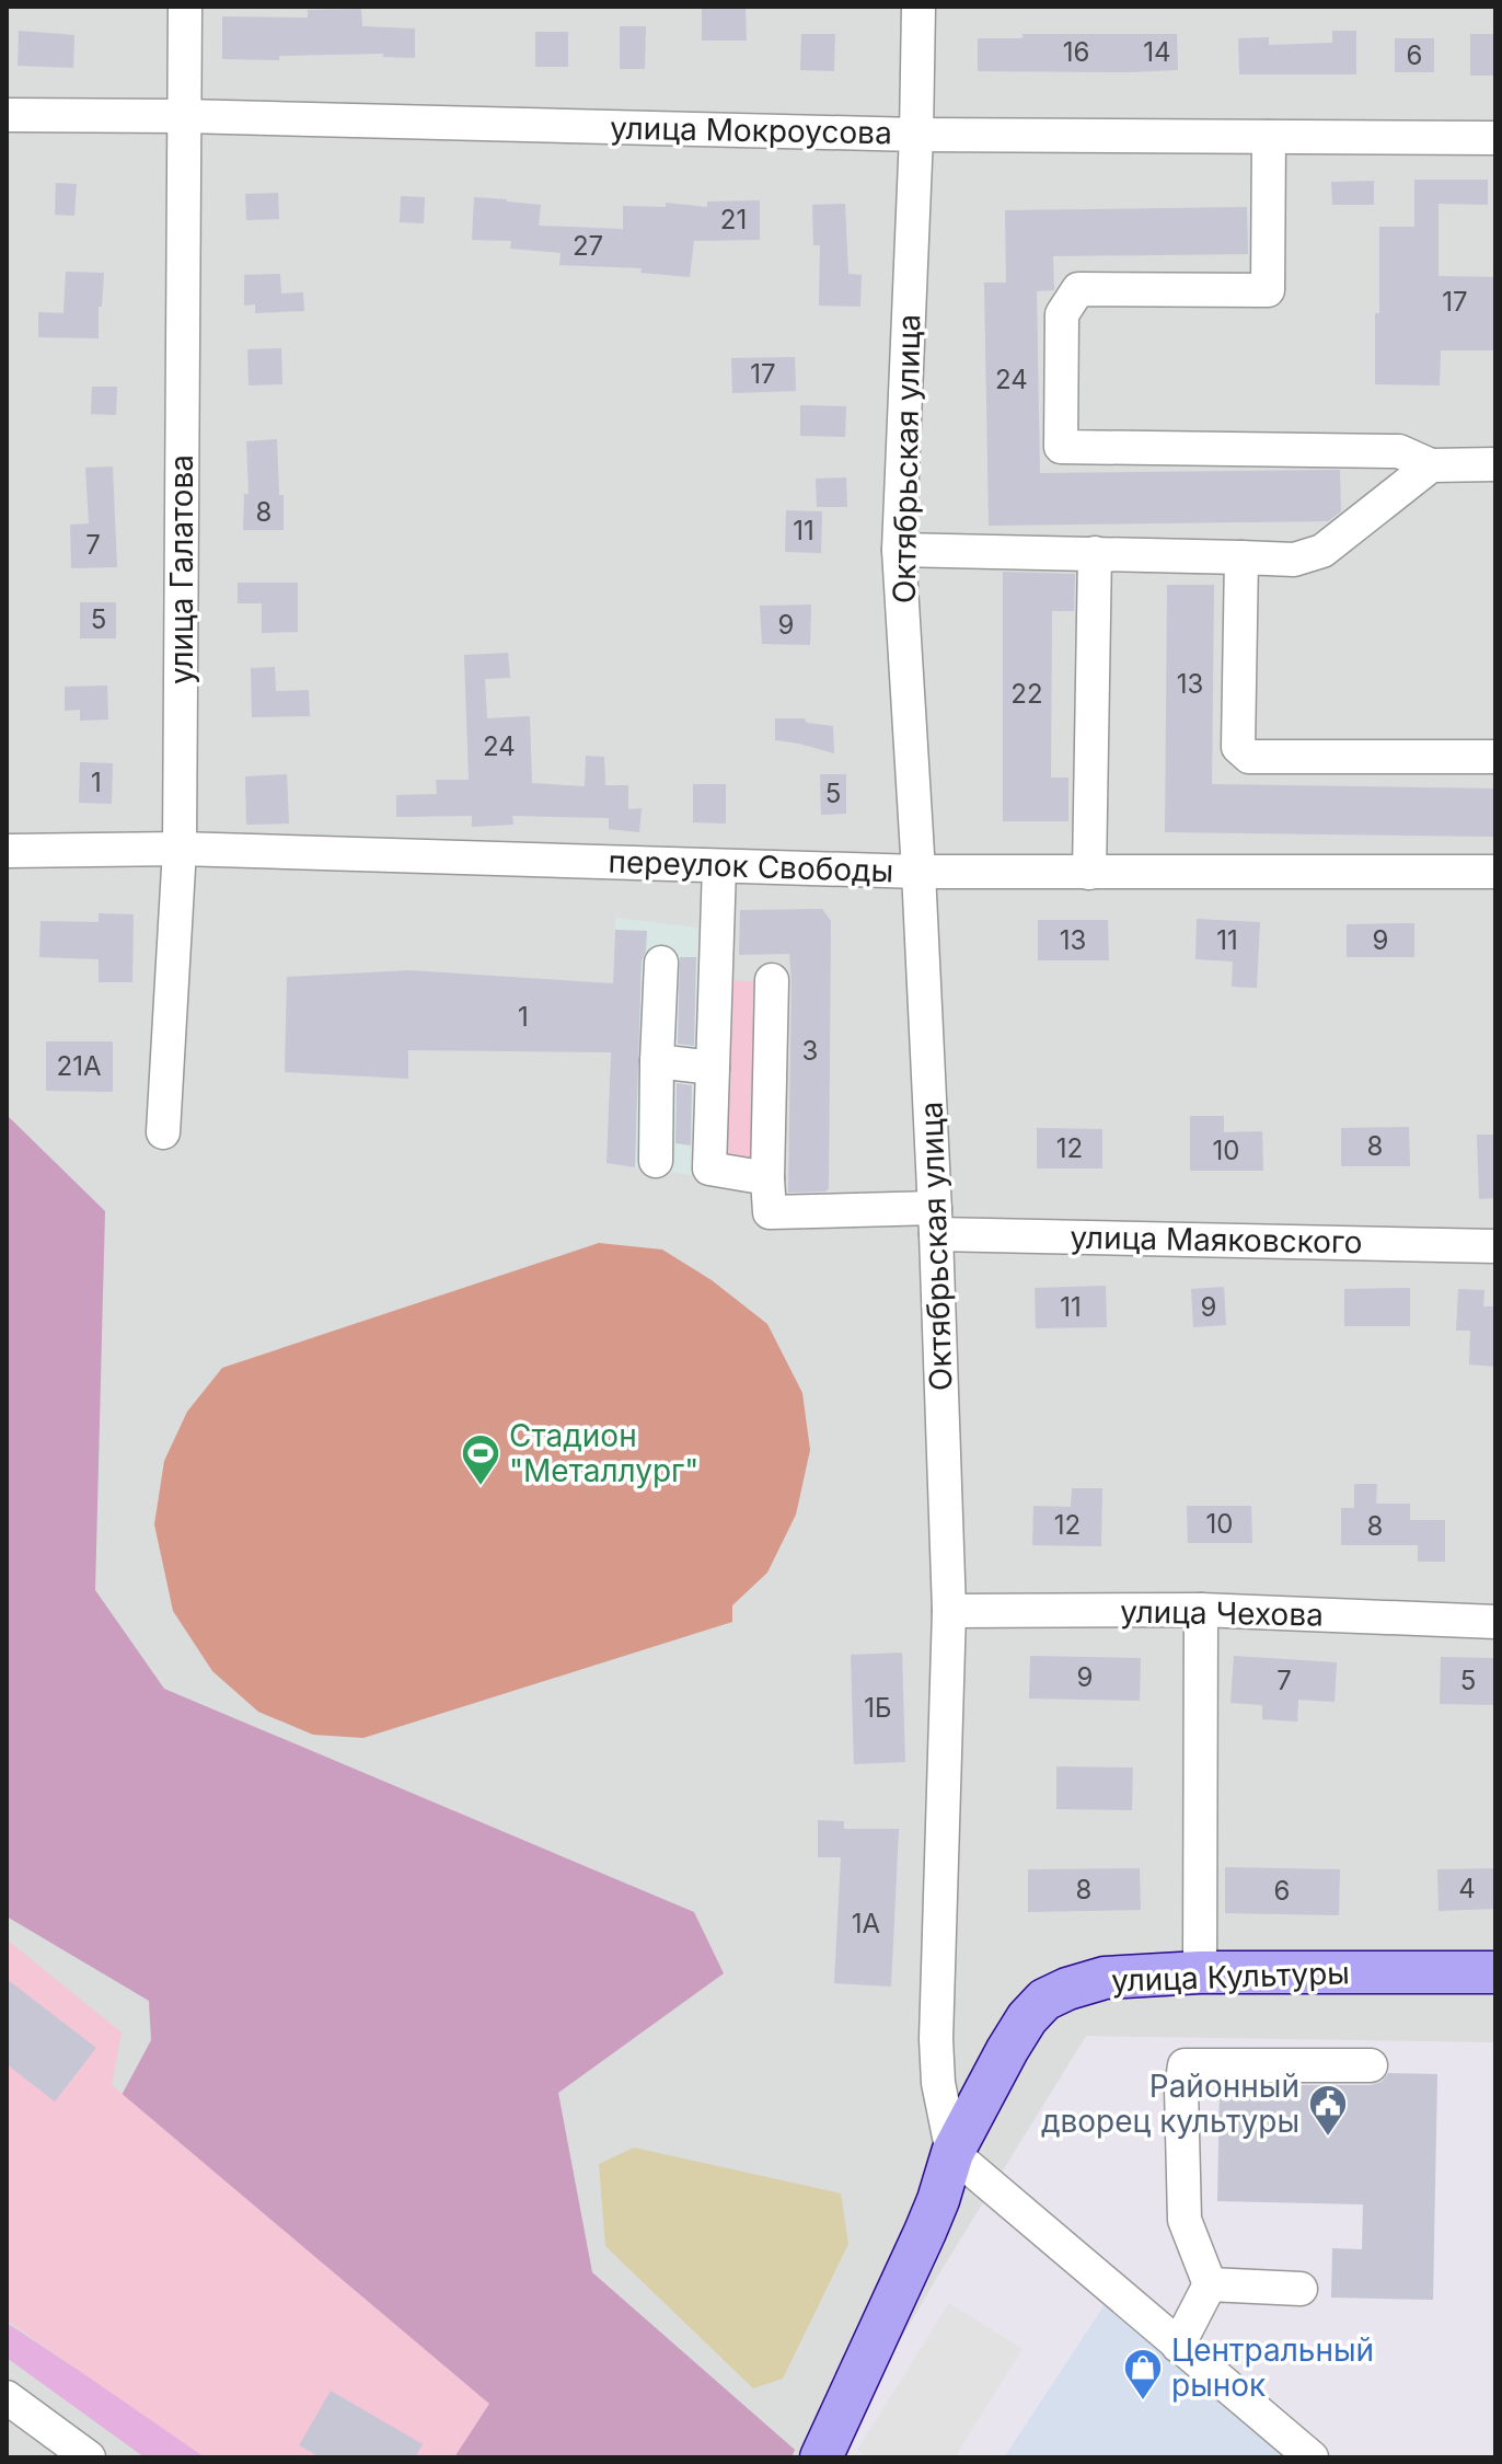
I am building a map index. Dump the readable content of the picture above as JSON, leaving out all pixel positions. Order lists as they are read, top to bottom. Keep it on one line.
{"streets":{"main road":["Октябрьская улица","улица Культуры"],"street":["улица Мокроусова","улица Галатова","переулок Свободы","улица Маяковского","улица Чехова"]},"crossings":[["улица Мокроусова","Октябрьская улица"],["улица Мокроусова","улица Галатова"],["Октябрьская улица","переулок Свободы"],["Октябрьская улица","улица Маяковского"],["Октябрьская улица","улица Чехова"],["Октябрьская улица","улица Культуры"],["улица Галатова","переулок Свободы"]],"places":{"sports":["Стадион \"Металлург\""],"public building":["Районный дворец культуры"],"shop":["Центральный рынок"]},"house_numbers":["16","14","6","21","27","17","17","24","8","11","7","5","9","13","22","24","1","5","13","11","9","1","3","21А","8","12","10","11","9","10","12","8","9","7","5","1Б","4","8","6","1А"]}
